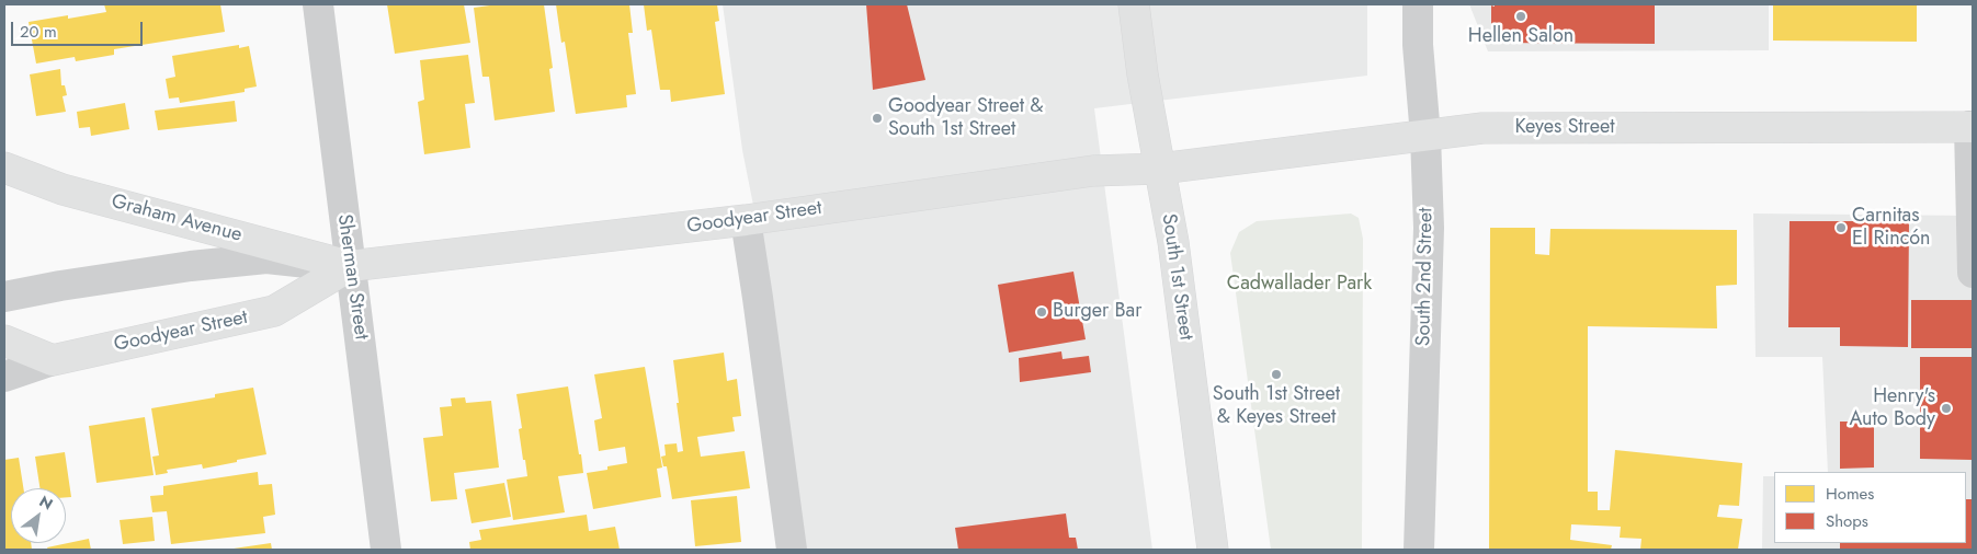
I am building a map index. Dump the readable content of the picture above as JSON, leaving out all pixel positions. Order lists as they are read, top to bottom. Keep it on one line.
{"streets":{"main road":["Keyes Street","Goodyear Street","Graham Avenue","South 1st Street"],"street":["Sherman Street","South 2nd Street"]},"crossings":[["Keyes Street","Goodyear Street"],["Keyes Street","South 1st Street"],["Keyes Street","South 2nd Street"],["Goodyear Street","Graham Avenue"],["Goodyear Street","Sherman Street"],["Goodyear Street","South 1st Street"],["Graham Avenue","Sherman Street"]],"parks":["Cadwallader Park"],"places":["Hellen Salon","Goodyear Street & South 1st Street","Carnitas El Rincón","Burger Bar","South 1st Street & Keyes Street","Henry's Auto Body"],"legend":["Homes","Shops"],"scale_bar":"20 m","north":"top right"}
